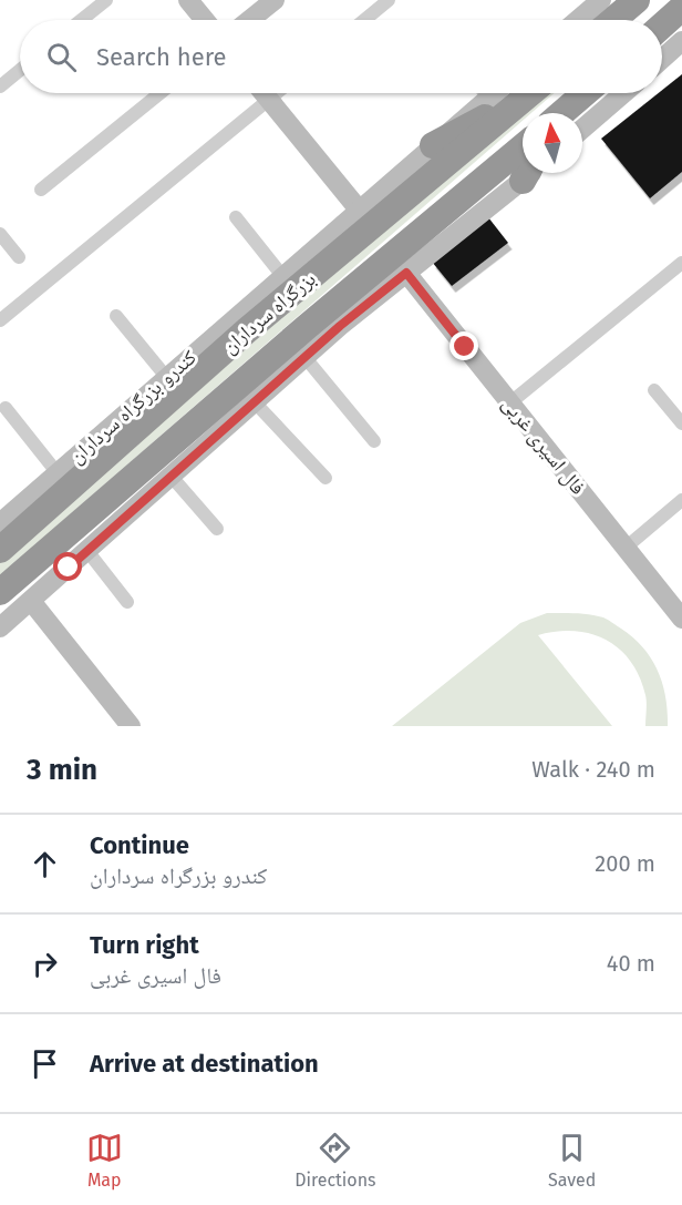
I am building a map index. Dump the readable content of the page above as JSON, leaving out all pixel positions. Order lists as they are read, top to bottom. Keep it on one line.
{"streets":{"highway":["بزرگراه سرداران"],"main road":["کندرو بزرگراه سرداران","فال اسیری غربی"]},"north":"top","page":{"search":"Search here","heading":["3 min","Walk · 240 m"],"list":[["Continue","کندرو بزرگراه سرداران","200 m"],["Turn right","فال اسیری غربی","40 m"],"Arrive at destination"],"nav":["Map","Directions","Saved"]}}
